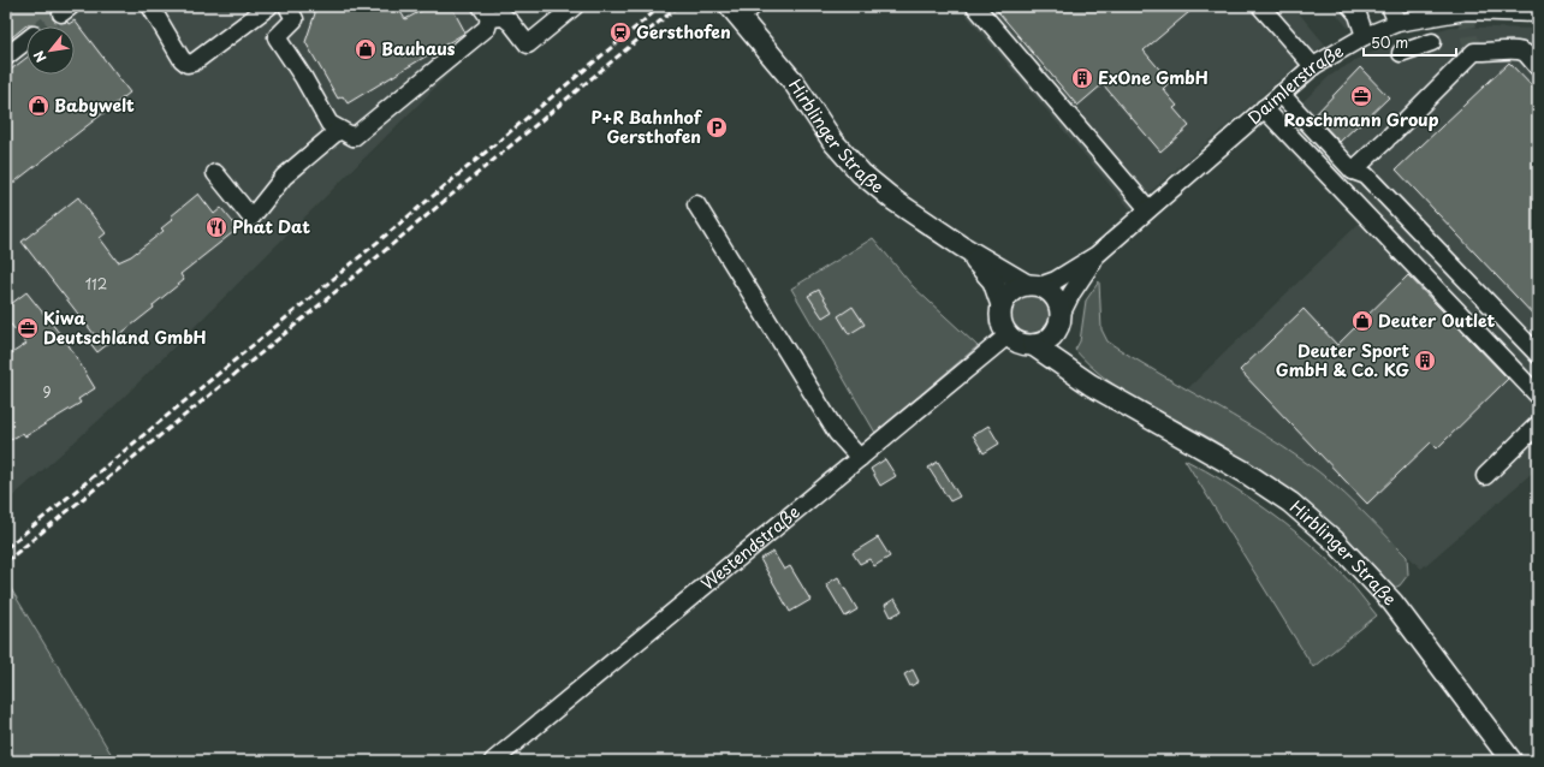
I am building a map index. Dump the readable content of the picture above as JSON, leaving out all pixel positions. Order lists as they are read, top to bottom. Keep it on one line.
{"streets":{"main road":["Hirblinger Straße"],"street":["Daimlerstraße","Westendstraße"]},"crossings":[["Daimlerstraße","Hirblinger Straße"],["Daimlerstraße","Westendstraße"],["Hirblinger Straße","Westendstraße"]],"places":{"station":["Gersthofen"],"shop":["Bauhaus","Babywelt","Deuter Outlet"],"building":["ExOne GmbH","Deuter Sport GmbH & Co. KG"],"office":["Roschmann Group","Kiwa Deutschland GmbH"],"parking":["P+R Bahnhof Gersthofen"],"restaurant":["Phat Dat"]},"house_numbers":["112","9"],"scale_bar":"50 m","north":"bottom left"}
